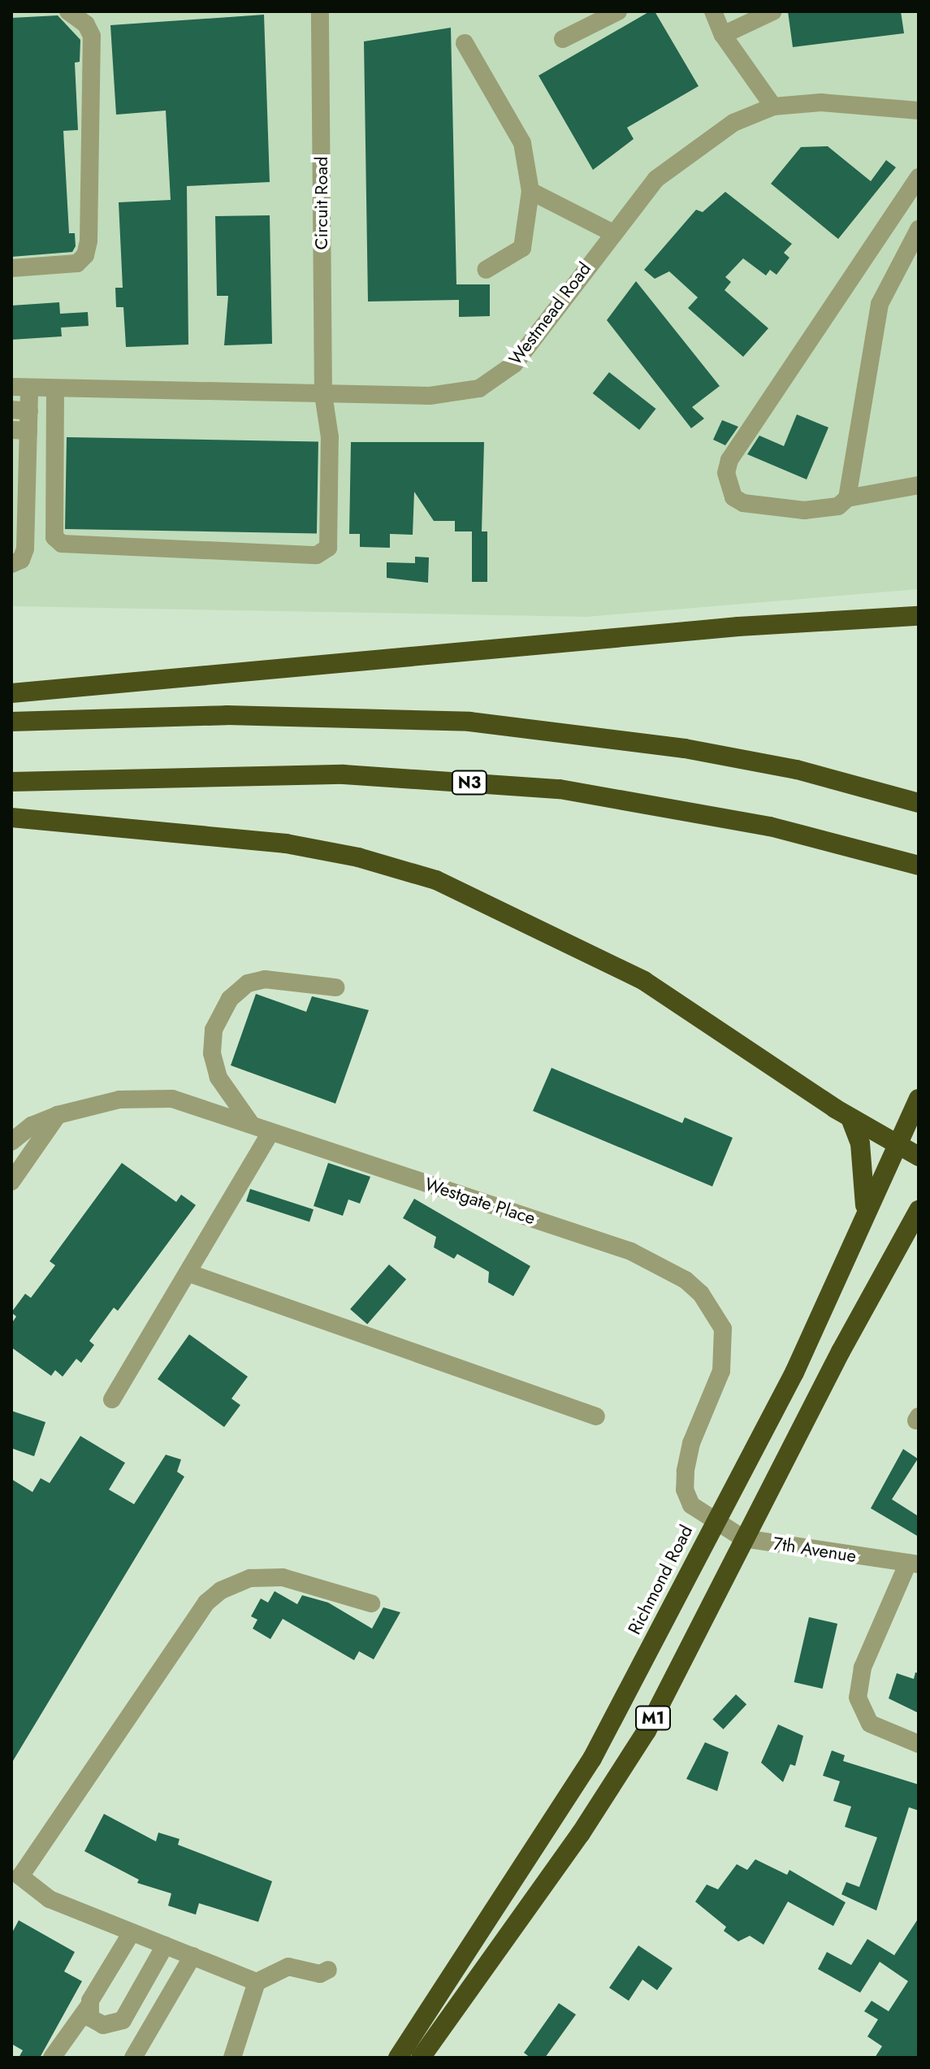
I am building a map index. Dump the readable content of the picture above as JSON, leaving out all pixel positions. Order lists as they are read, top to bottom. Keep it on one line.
{"streets":{"highway":["N3","Richmond Road","M1"],"street":["Circuit Road","Westmead Road","Westgate Place","7th Avenue"]},"crossings":[["Circuit Road","Westmead Road"],["Westgate Place","7th Avenue"],["Westgate Place","Richmond Road"],["7th Avenue","Richmond Road"],["7th Avenue","M1"]]}
